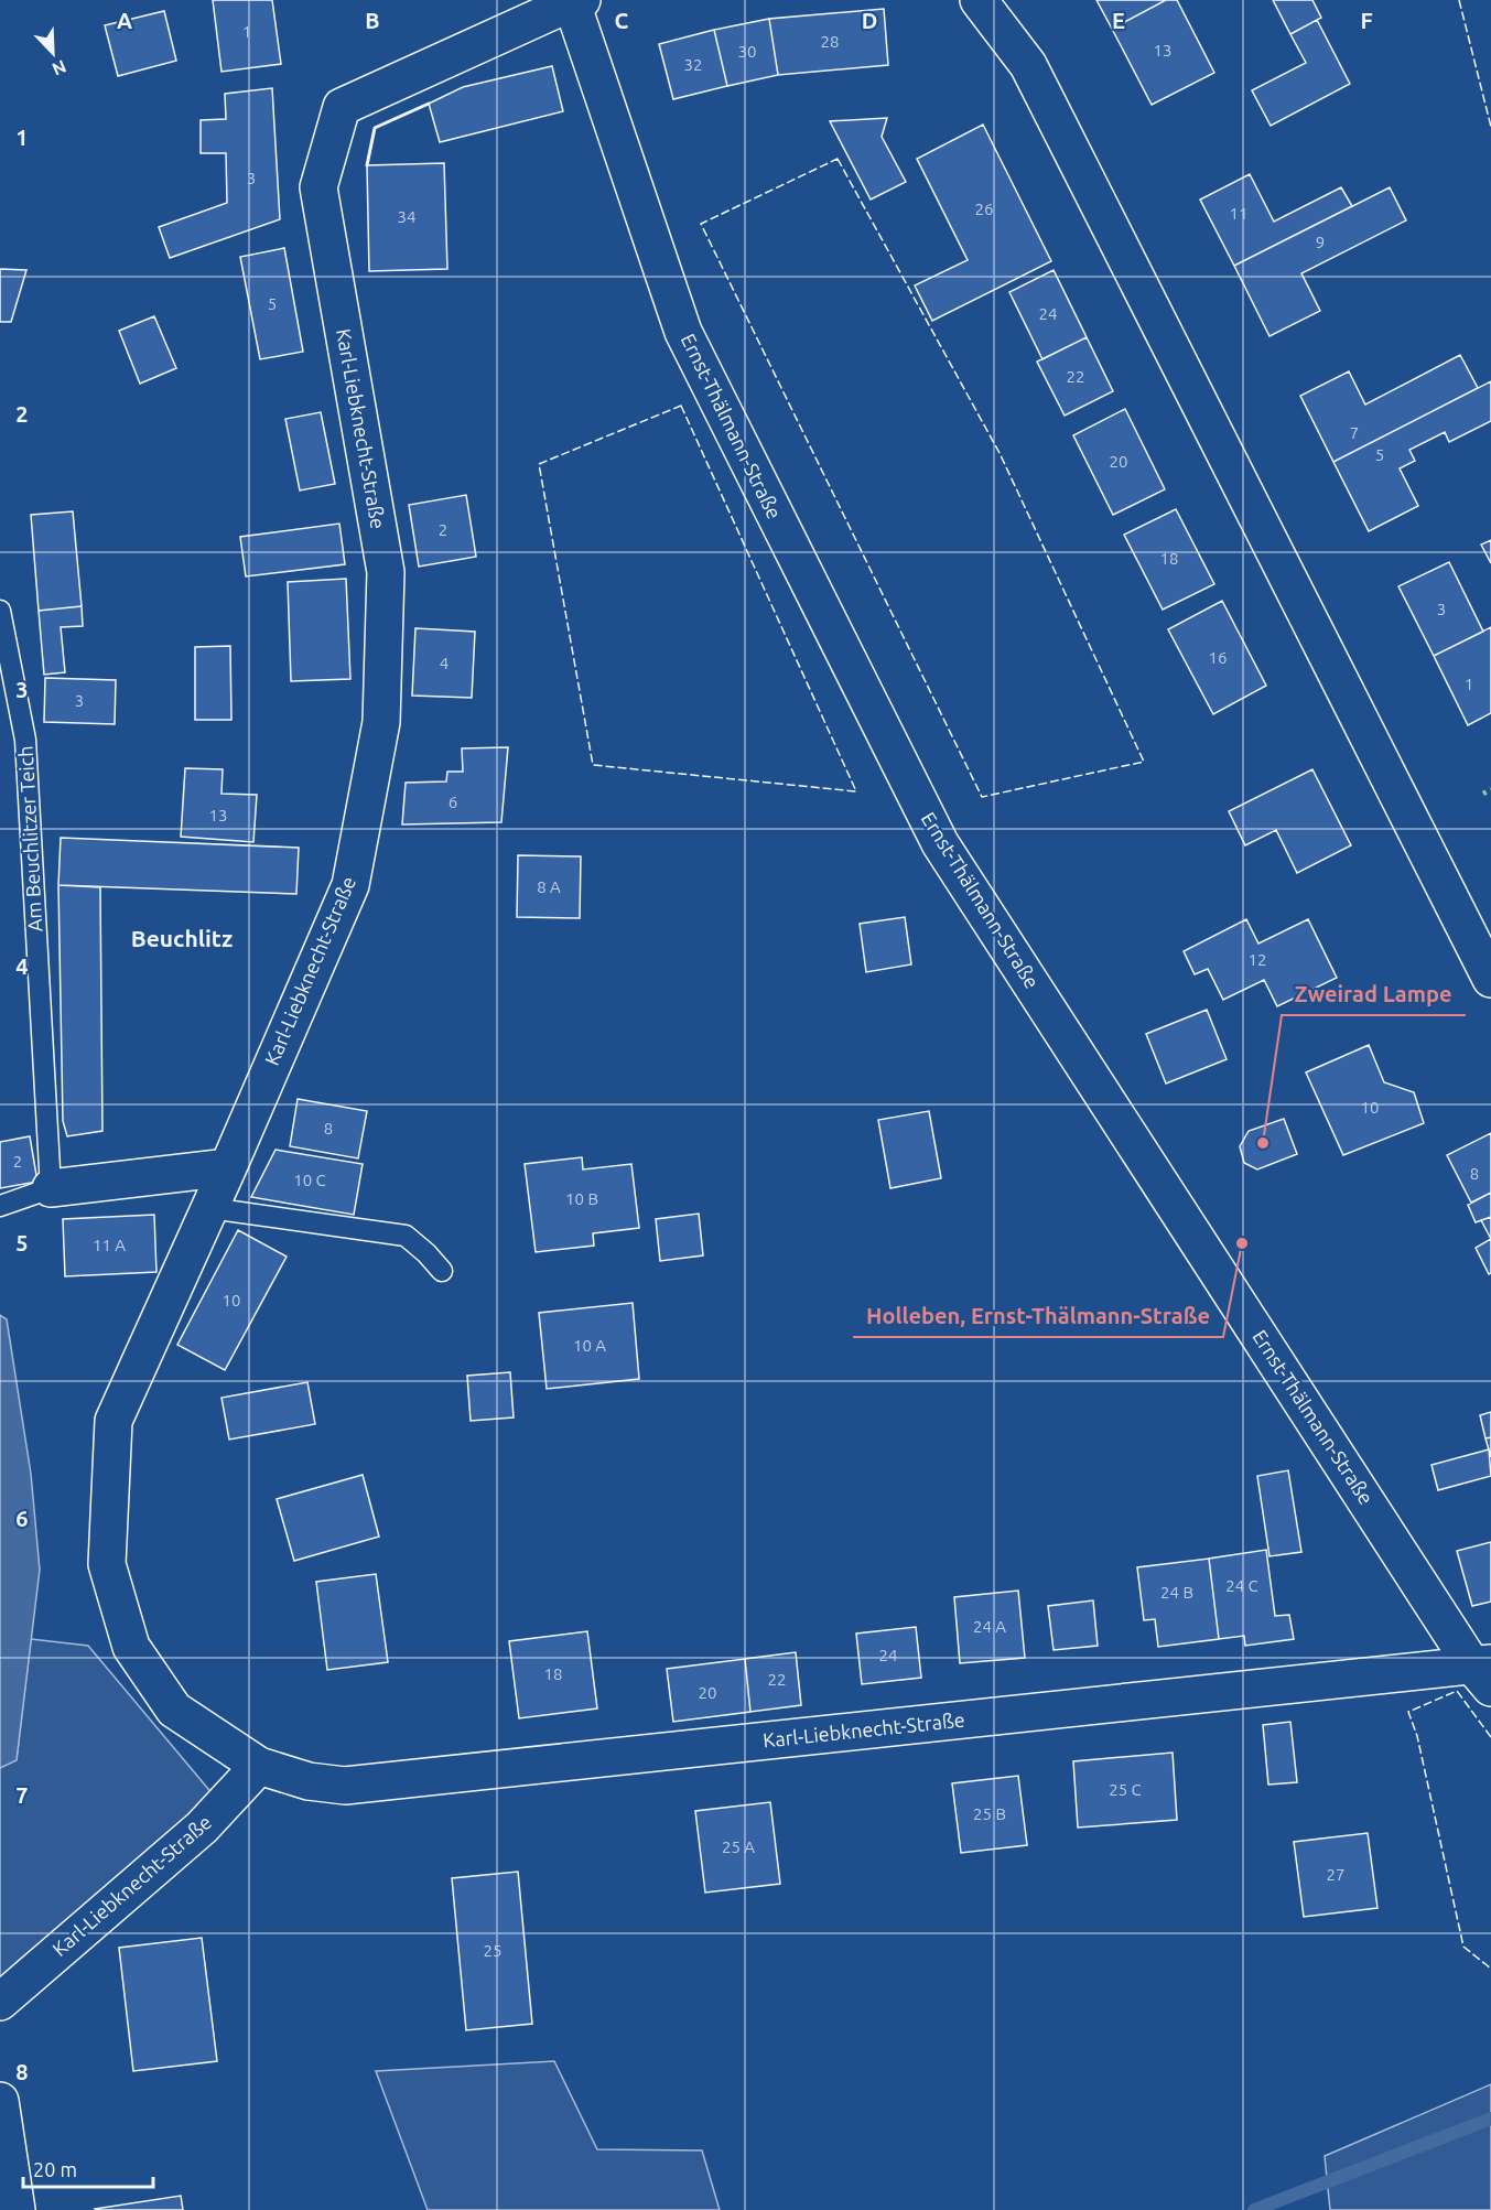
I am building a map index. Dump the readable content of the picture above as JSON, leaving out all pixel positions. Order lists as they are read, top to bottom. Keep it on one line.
{"streets":{"street":["Ernst-Thälmann-Straße","Karl-Liebknecht-Straße"],"lane":["Am Beuchlitzer Teich"]},"crossings":[["Ernst-Thälmann-Straße","Karl-Liebknecht-Straße"]],"districts":["Beuchlitz"],"places":["Zweirad Lampe","Holleben, Ernst-Thälmann-Straße"],"house_numbers":["1","28","13","30","32","3","26","11","34","9","5","24","22","7","5","20","2","18","3","16","4","1","3","6","13","8 A","12","10","8","2","8","10 C","10 B","11 A","10","10 A","24 C","24 B","24 A","24","18","22","20","25 C","25 B","25 A","27","25"],"scale_bar":"20 m","north":"bottom right","grid":{"columns":["A","B","C","D","E","F"],"rows":["1","2","3","4","5","6","7","8"]}}
